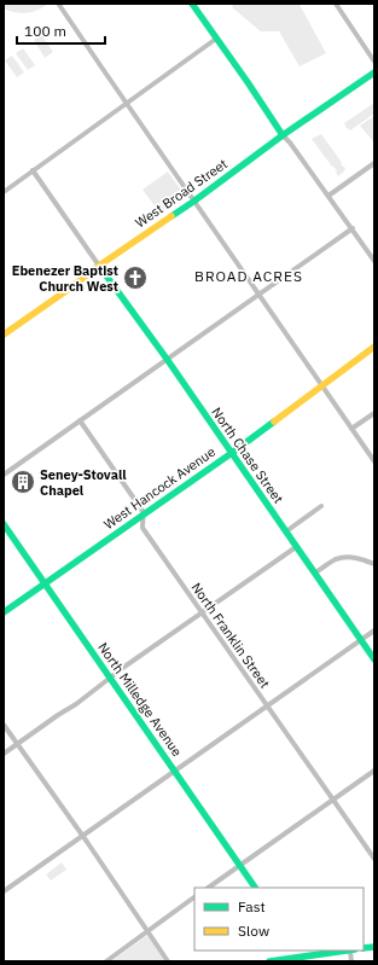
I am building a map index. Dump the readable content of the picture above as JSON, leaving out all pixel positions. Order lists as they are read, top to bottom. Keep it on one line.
{"streets":{"street":["West Broad Street","North Chase Street","West Hancock Avenue","North Franklin Street","North Milledge Avenue"]},"crossings":[["West Broad Street","North Chase Street"],["North Chase Street","West Hancock Avenue"],["West Hancock Avenue","North Franklin Street"],["West Hancock Avenue","North Milledge Avenue"]],"districts":["BROAD ACRES"],"places":{"church":["Ebenezer Baptist Church West"],"building":["Seney-Stovall Chapel"]},"legend":["Fast","Slow"],"scale_bar":"100 m"}
